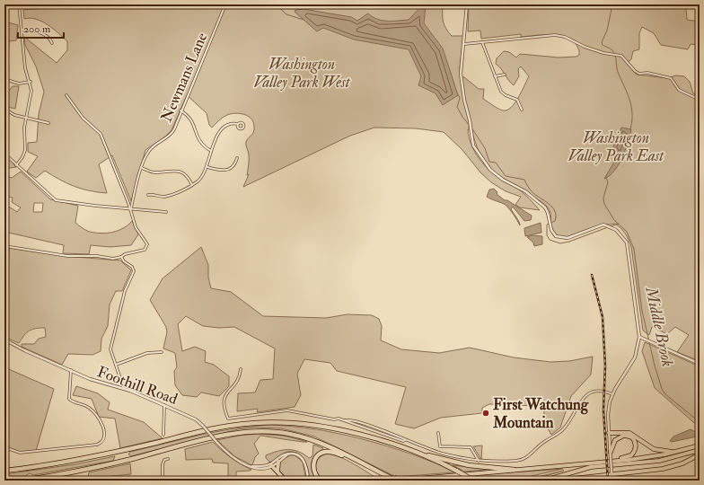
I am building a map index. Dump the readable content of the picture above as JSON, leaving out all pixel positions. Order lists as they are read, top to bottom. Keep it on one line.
{"streets":{"street":["Newmans Lane","Foothill Road"]},"water":["Middle Brook"],"parks":["Washington Valley Park West","Washington Valley Park East"],"places":["First Watchung Mountain"],"scale_bar":"200 m"}
